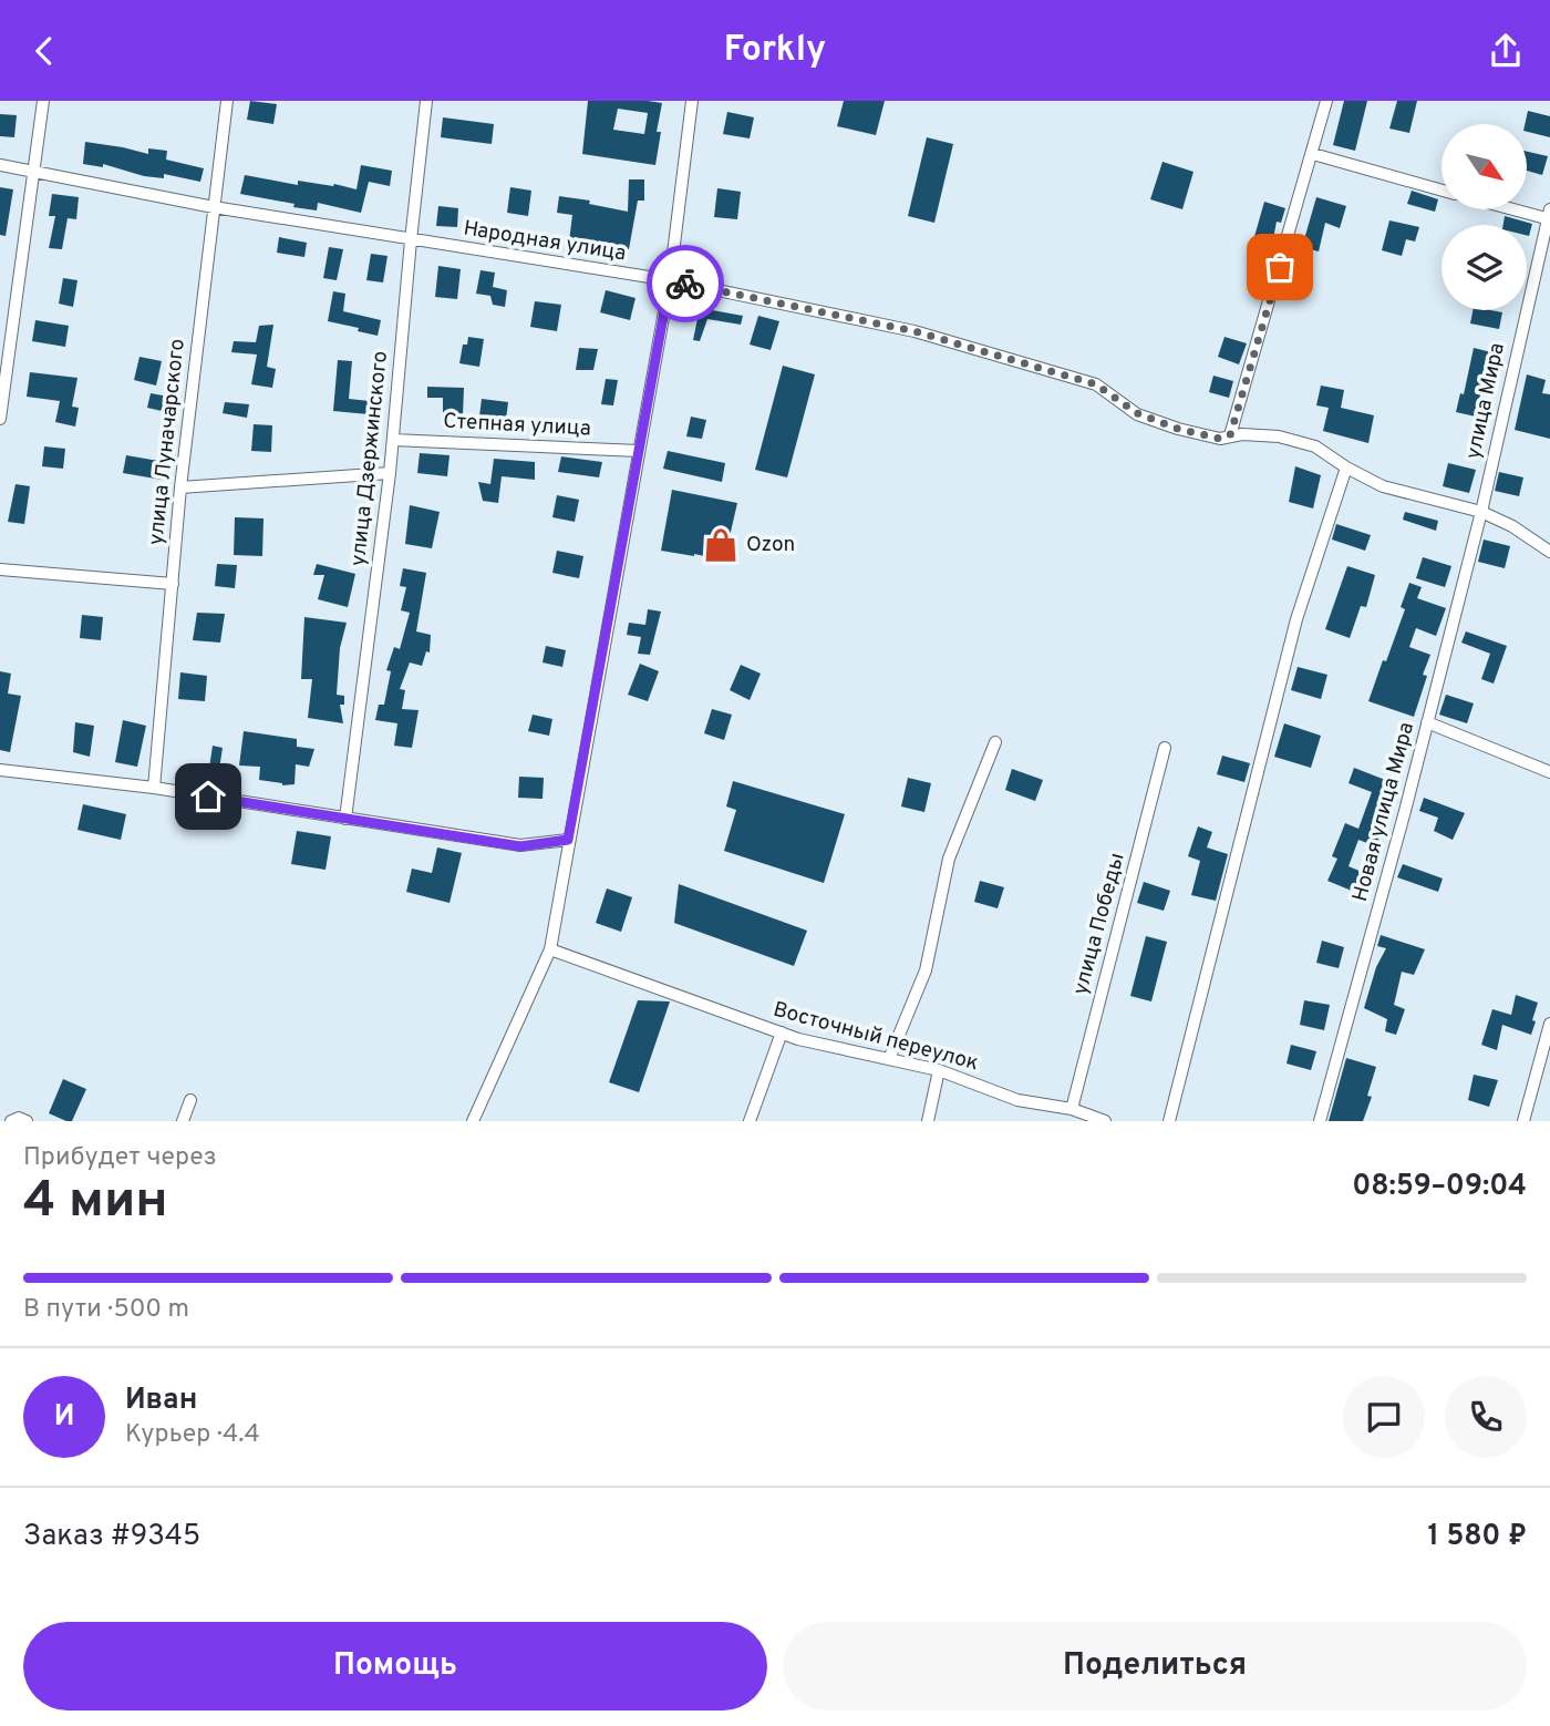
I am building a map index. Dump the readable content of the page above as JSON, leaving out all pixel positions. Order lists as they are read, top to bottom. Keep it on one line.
{"streets":{"street":["Народная улица","улица Мира","Степная улица","улица Луначарского","улица Дзержинского","Новая улица Мира","улица Победы","Восточный переулок"]},"crossings":[["Народная улица","улица Мира"],["Народная улица","улица Луначарского"],["Народная улица","улица Дзержинского"],["Народная улица","Новая улица Мира"],["улица Мира","Новая улица Мира"],["Степная улица","улица Дзержинского"],["улица Победы","Восточный переулок"]],"places":{"shop":["Ozon"]},"north":"bottom right","page":{"header":"Forkly","heading":["4 мин","Прибудет через","08:59–09:04"],"panel":["Иван","Курьер · 4.4","Заказ #9345","1 580 ₽"],"bar":"В пути · 500 m","round":"И","buttons":["Помощь","Поделиться"]}}
